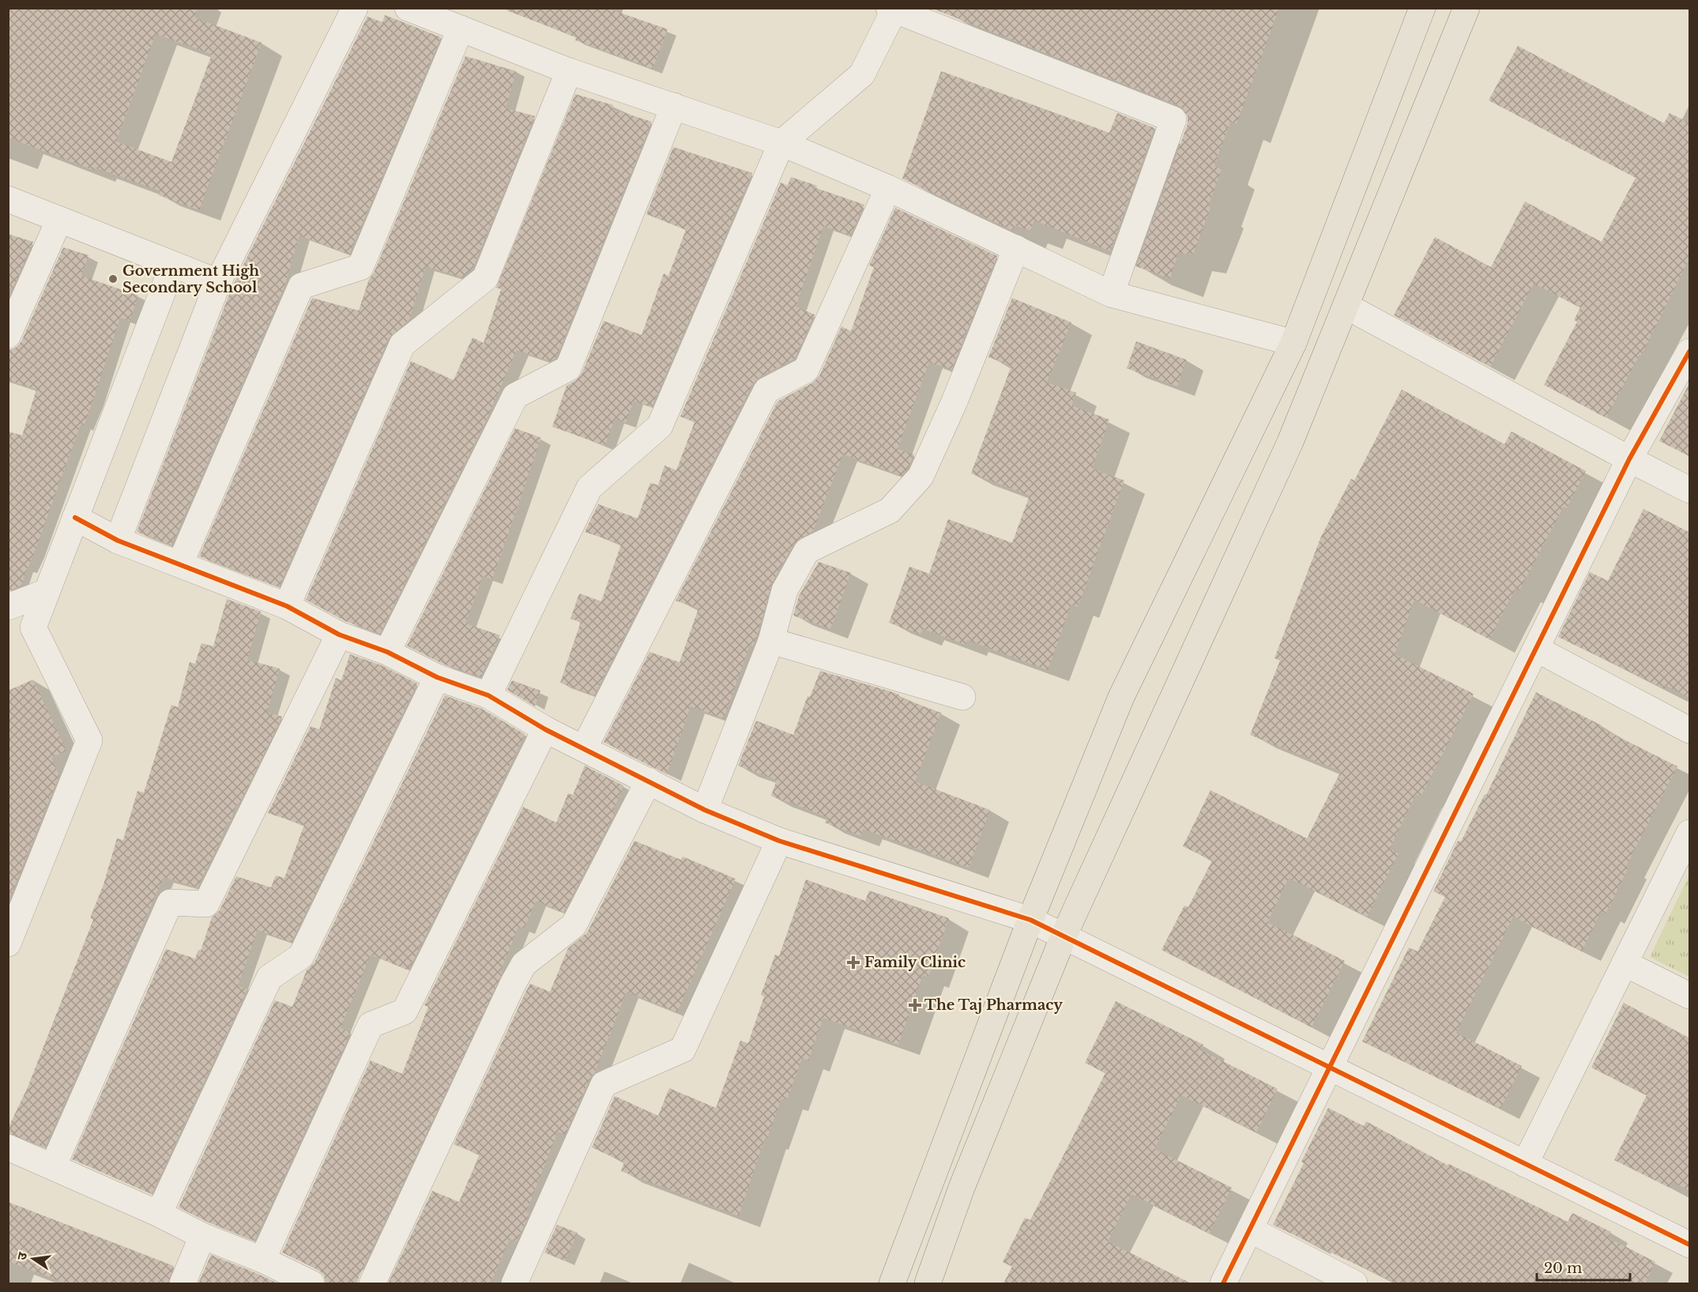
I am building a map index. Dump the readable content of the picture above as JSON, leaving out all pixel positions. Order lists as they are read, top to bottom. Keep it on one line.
{"places":{"other":["Government High Secondary School"],"health":["Family Clinic","The Taj Pharmacy"]},"scale_bar":"20 m","north":"left"}
